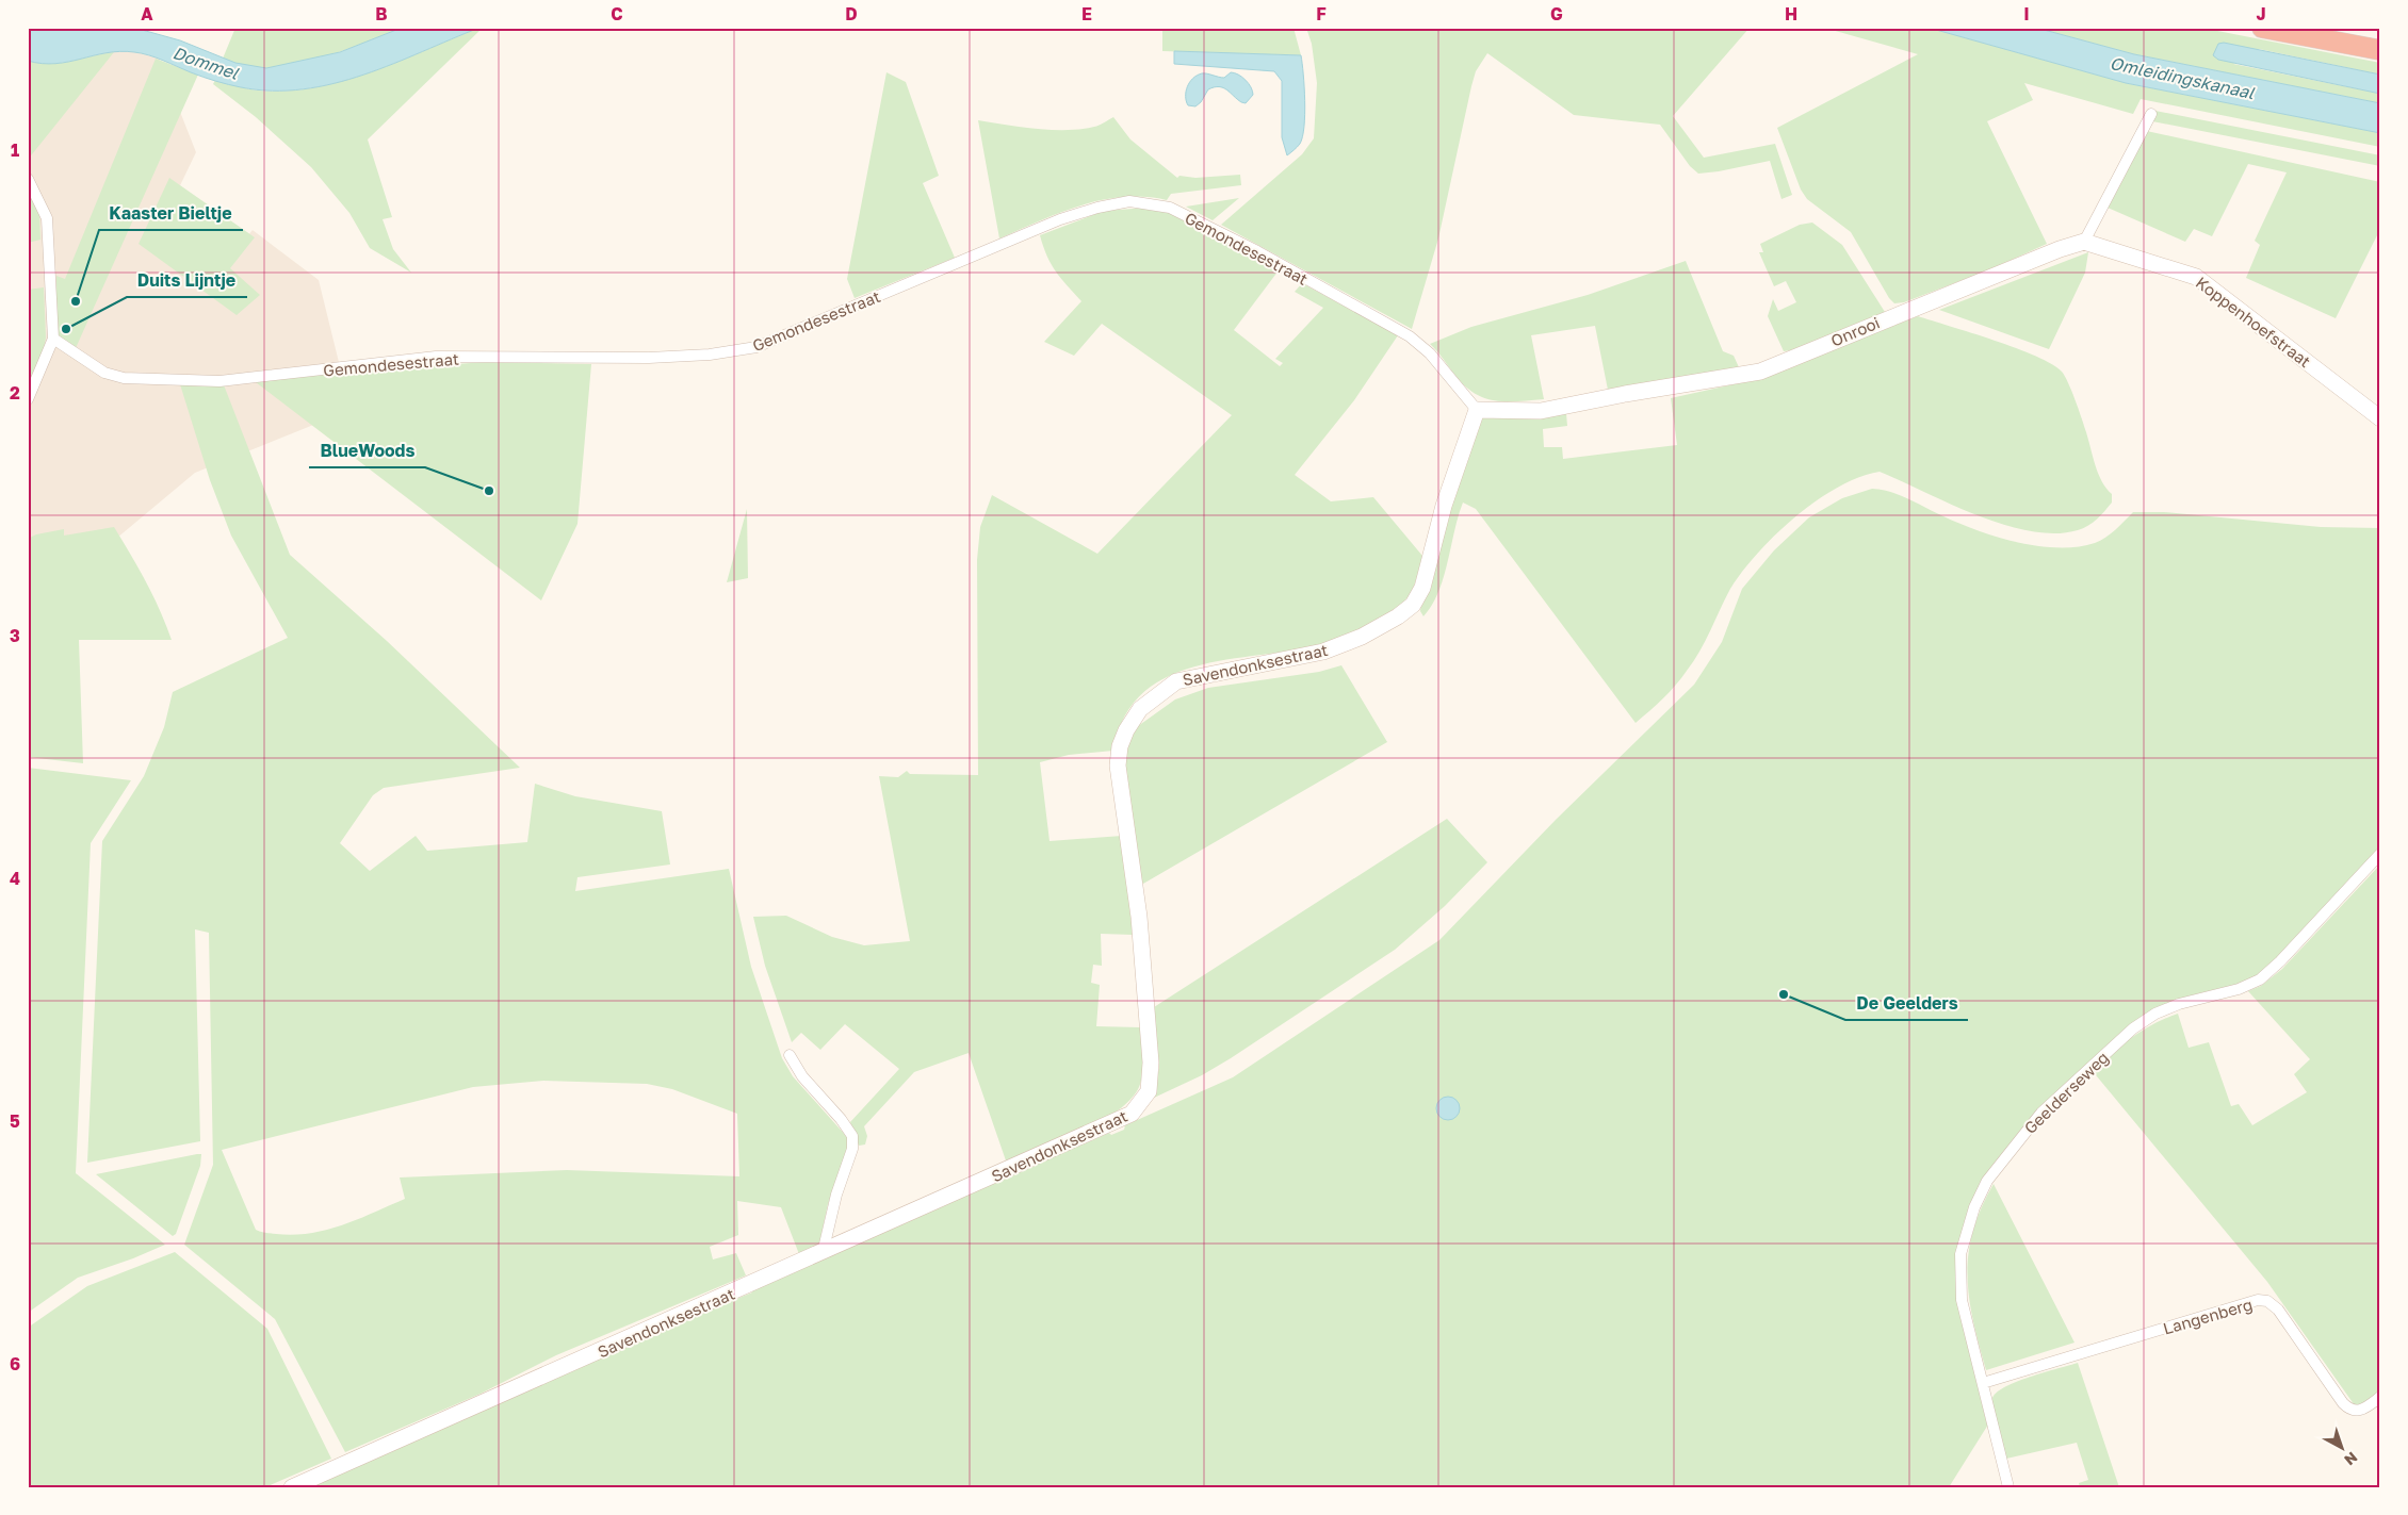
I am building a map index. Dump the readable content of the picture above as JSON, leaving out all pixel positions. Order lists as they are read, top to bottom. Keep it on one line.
{"streets":{"street":["Gemondesestraat","Koppenhoefstraat","Onrooi","Savendonksestraat","Geelderseweg","Langenberg"]},"crossings":[["Gemondesestraat","Onrooi"],["Gemondesestraat","Savendonksestraat"],["Koppenhoefstraat","Onrooi"],["Onrooi","Savendonksestraat"],["Geelderseweg","Langenberg"]],"water":["Dommel","Omleidingskanaal"],"places":["Kaaster Bieltje","Duits Lijntje","BlueWoods","De Geelders"],"north":"bottom right","grid":{"columns":["A","B","C","D","E","F","G","H","I","J"],"rows":["1","2","3","4","5","6"]}}
